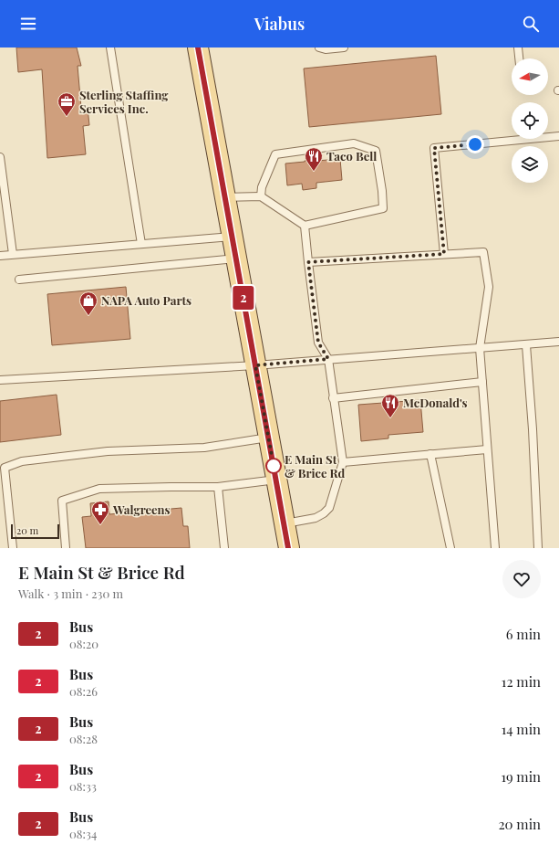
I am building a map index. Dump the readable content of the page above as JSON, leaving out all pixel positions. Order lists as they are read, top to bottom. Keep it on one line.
{"places":{"office":["Sterling Staffing Services Inc."],"restaurant":["Taco Bell","McDonald's"],"shop":["NAPA Auto Parts"],"other":["E Main St & Brice Rd"],"pharmacy":["Walgreens"]},"lines":["bus line 2"],"scale_bar":"20 m","north":"left","page":{"header":"Viabus","on_map":"2","scale":"20 m","heading":["E Main St & Brice Rd","Walk · 3 min · 230 m"],"list":[{"mark":"2","name":"Bus","note":"08:20","value":"6 min"},{"mark":"2","name":"Bus","note":"08:26","value":"12 min"},{"mark":"2","name":"Bus","note":"08:28","value":"14 min"},{"mark":"2","name":"Bus","note":"08:33","value":"19 min"},{"mark":"2","name":"Bus","note":"08:34","value":"20 min"}]}}
